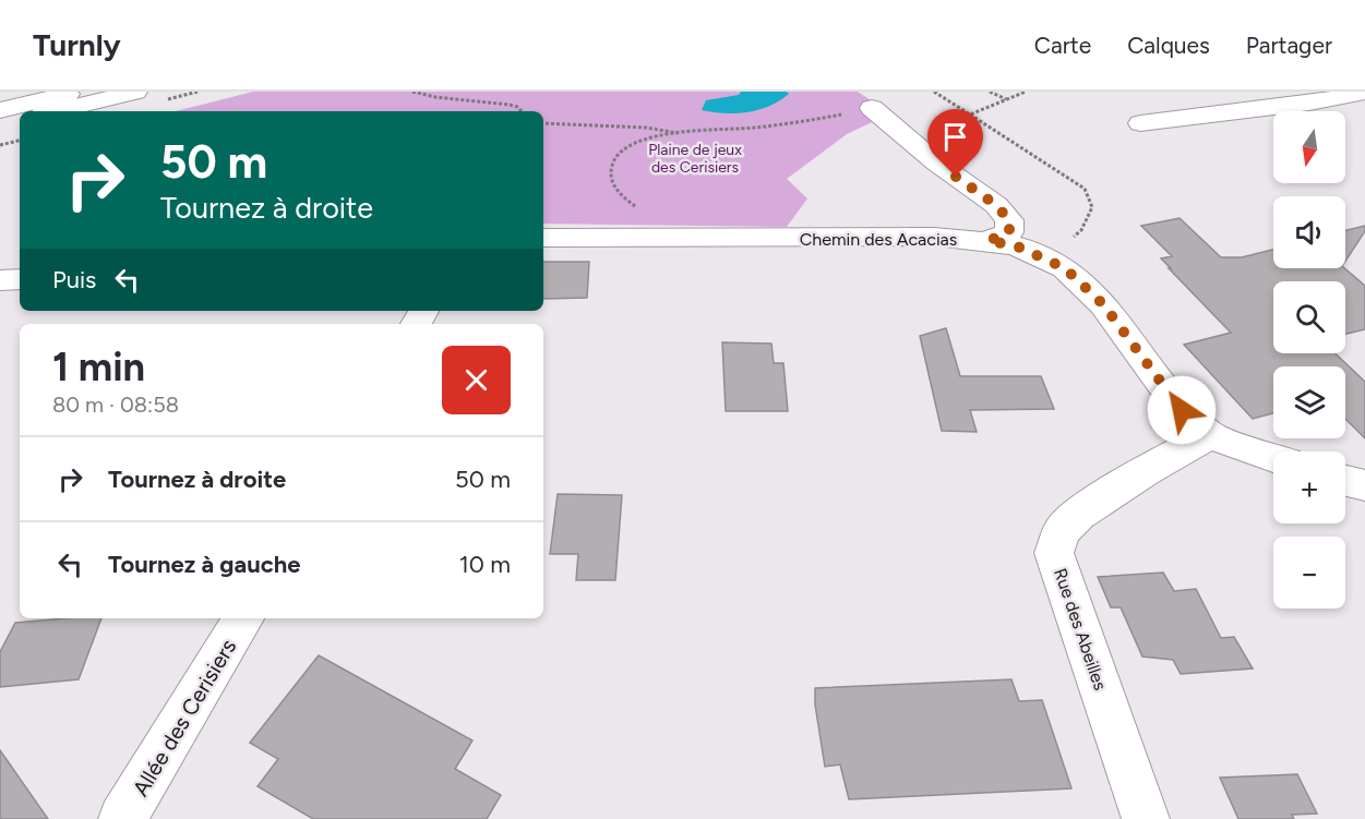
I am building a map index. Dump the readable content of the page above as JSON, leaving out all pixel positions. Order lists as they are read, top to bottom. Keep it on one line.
{"streets":{"street":["Chemin des Acacias","Rue des Abeilles","Allée des Cerisiers"]},"crossings":[["Chemin des Acacias","Rue des Abeilles"]],"parks":["Plaine de jeux des Cerisiers"],"north":"bottom","page":{"header":"Turnly","nav":["Carte","Calques","Partager"],"map_buttons":["+","−"],"turn":["50 m","Tournez à droite"],"then":"Puis","heading":["1 min","80 m · 08:58"],"list":[{"name":"Tournez à droite","value":"50 m"},{"name":"Tournez à gauche","value":"10 m"}]}}
